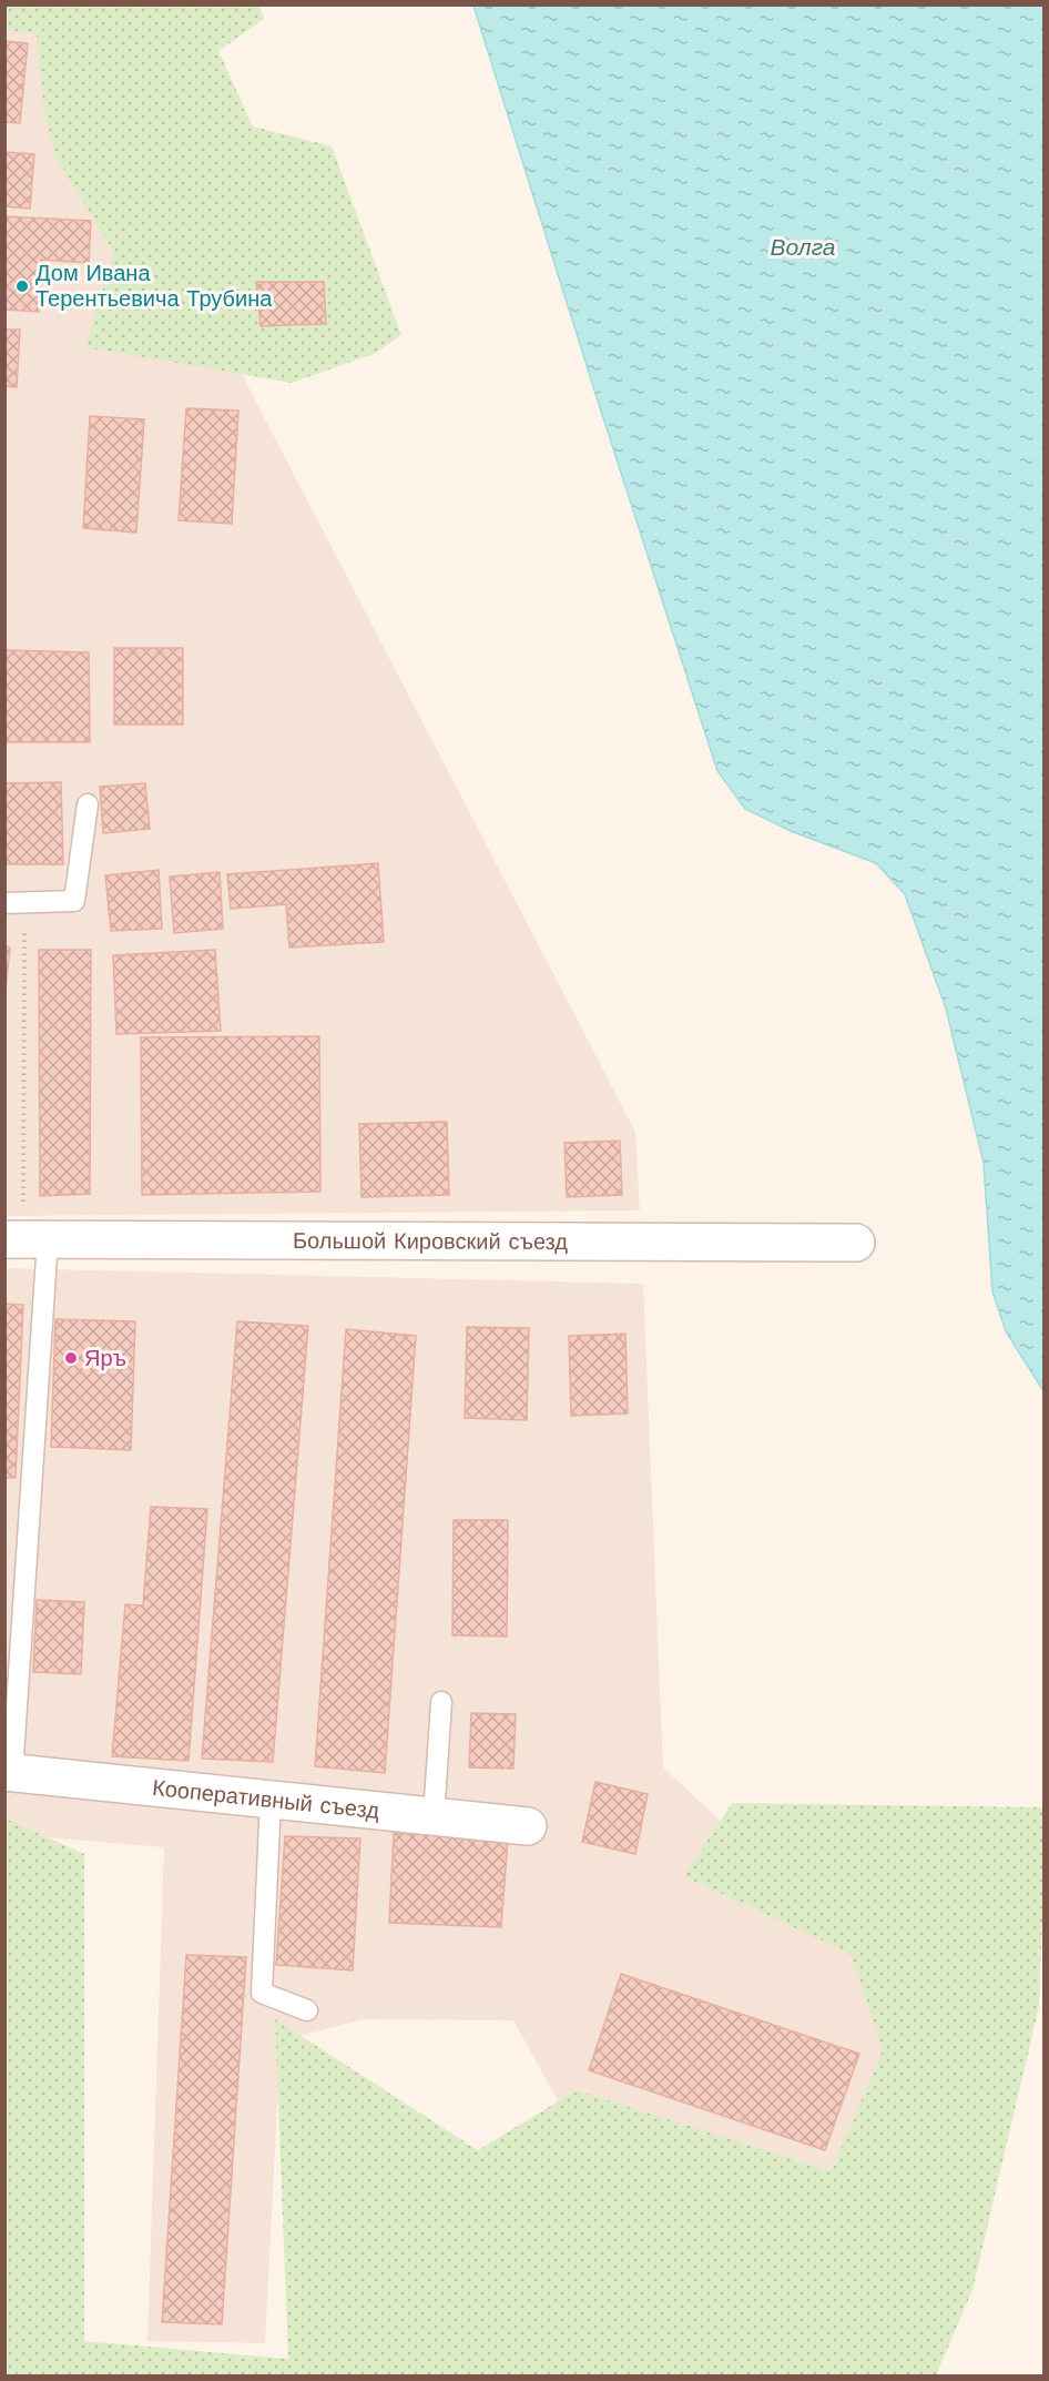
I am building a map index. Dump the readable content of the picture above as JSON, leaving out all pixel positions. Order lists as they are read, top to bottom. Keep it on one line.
{"streets":{"street":["Большой Кировский съезд","Кооперативный съезд"]},"water":["Волга"],"places":["Дом Ивана Терентьевича Трубина","Яръ"]}
